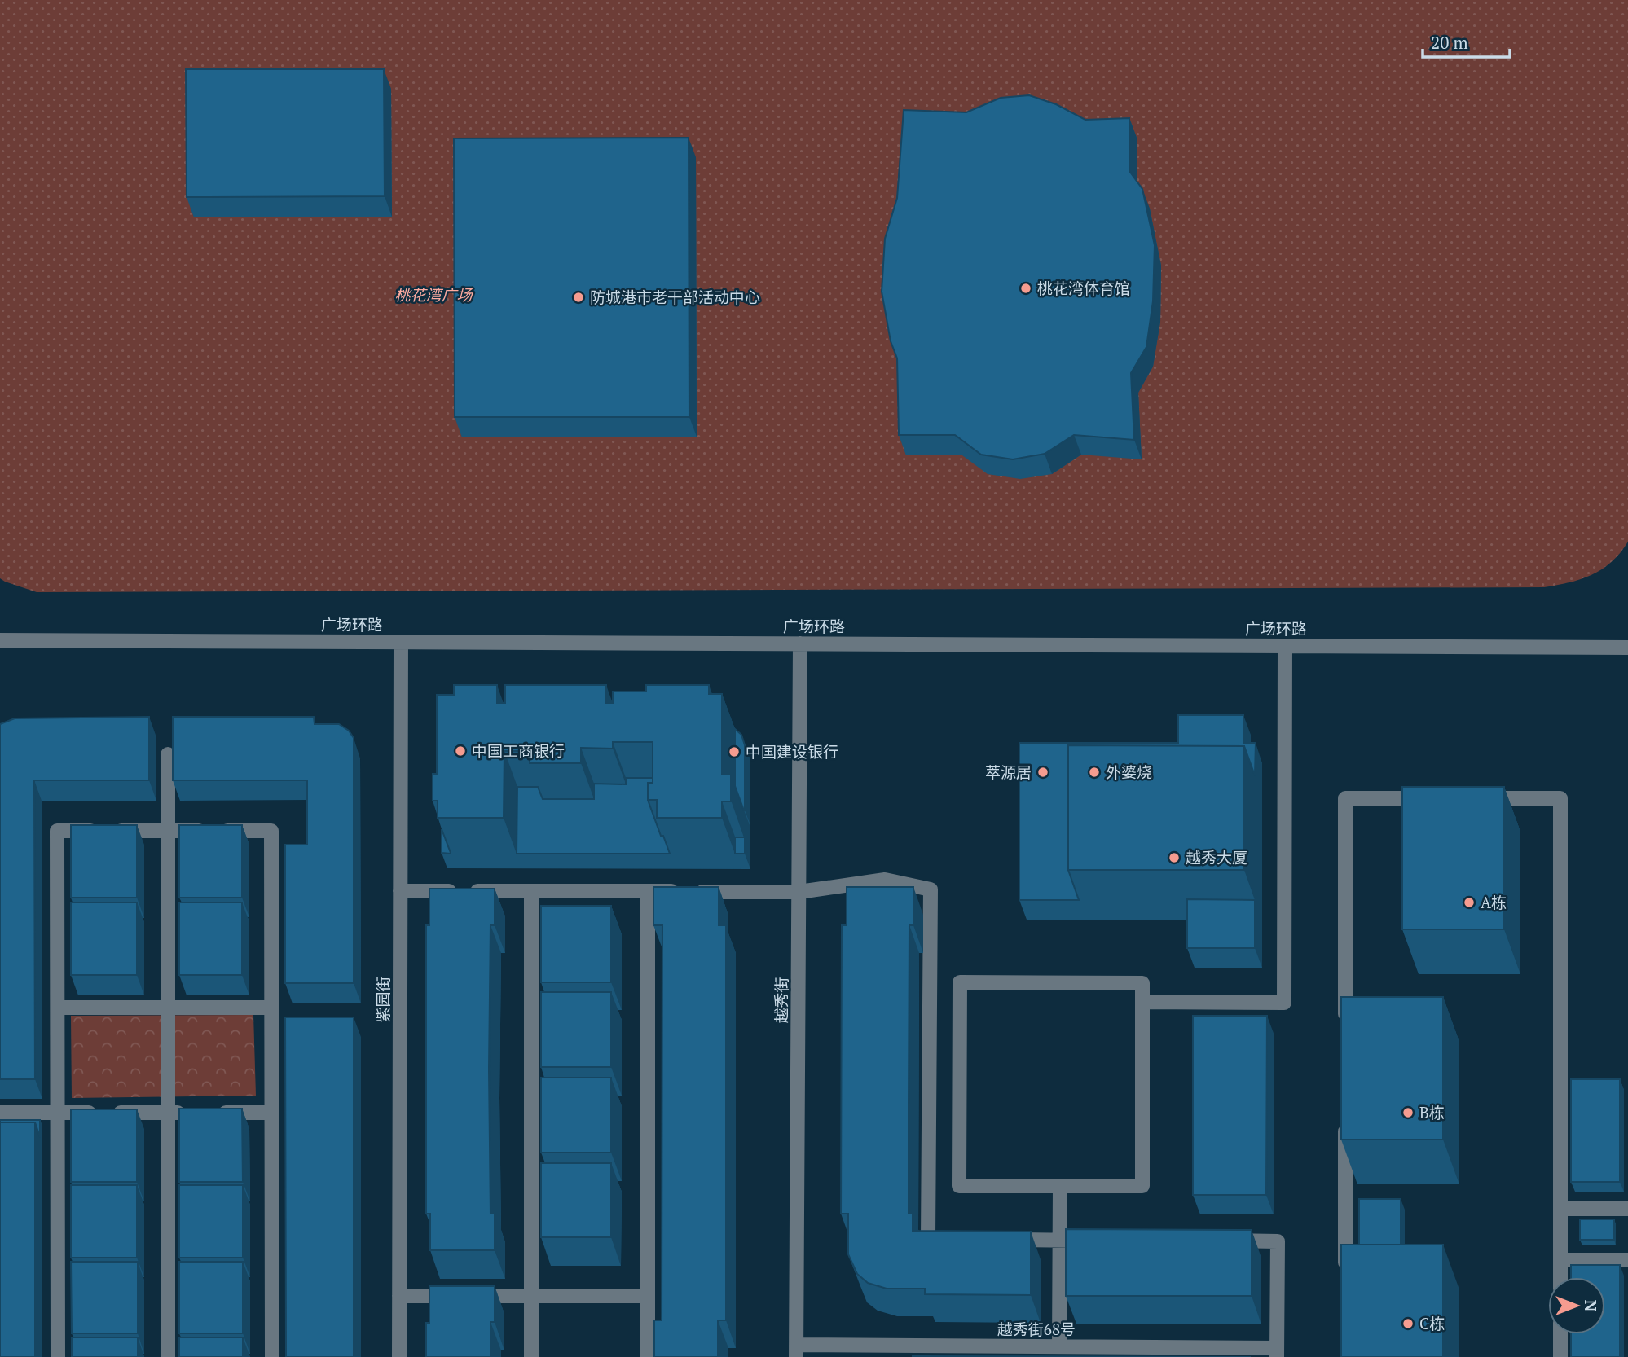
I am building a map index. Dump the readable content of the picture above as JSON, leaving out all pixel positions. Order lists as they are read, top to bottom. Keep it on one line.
{"streets":{"street":["广场环路","紫园街","越秀街","越秀街68号"]},"crossings":[["广场环路","紫园街"],["广场环路","越秀街"],["越秀街","越秀街68号"]],"parks":["桃花湾广场"],"places":["桃花湾体育馆","防城港市老干部活动中心","中国工商银行","中国建设银行","萃源居","外婆烧","越秀大厦","A栋","B栋","C栋"],"scale_bar":"20 m","north":"right"}
